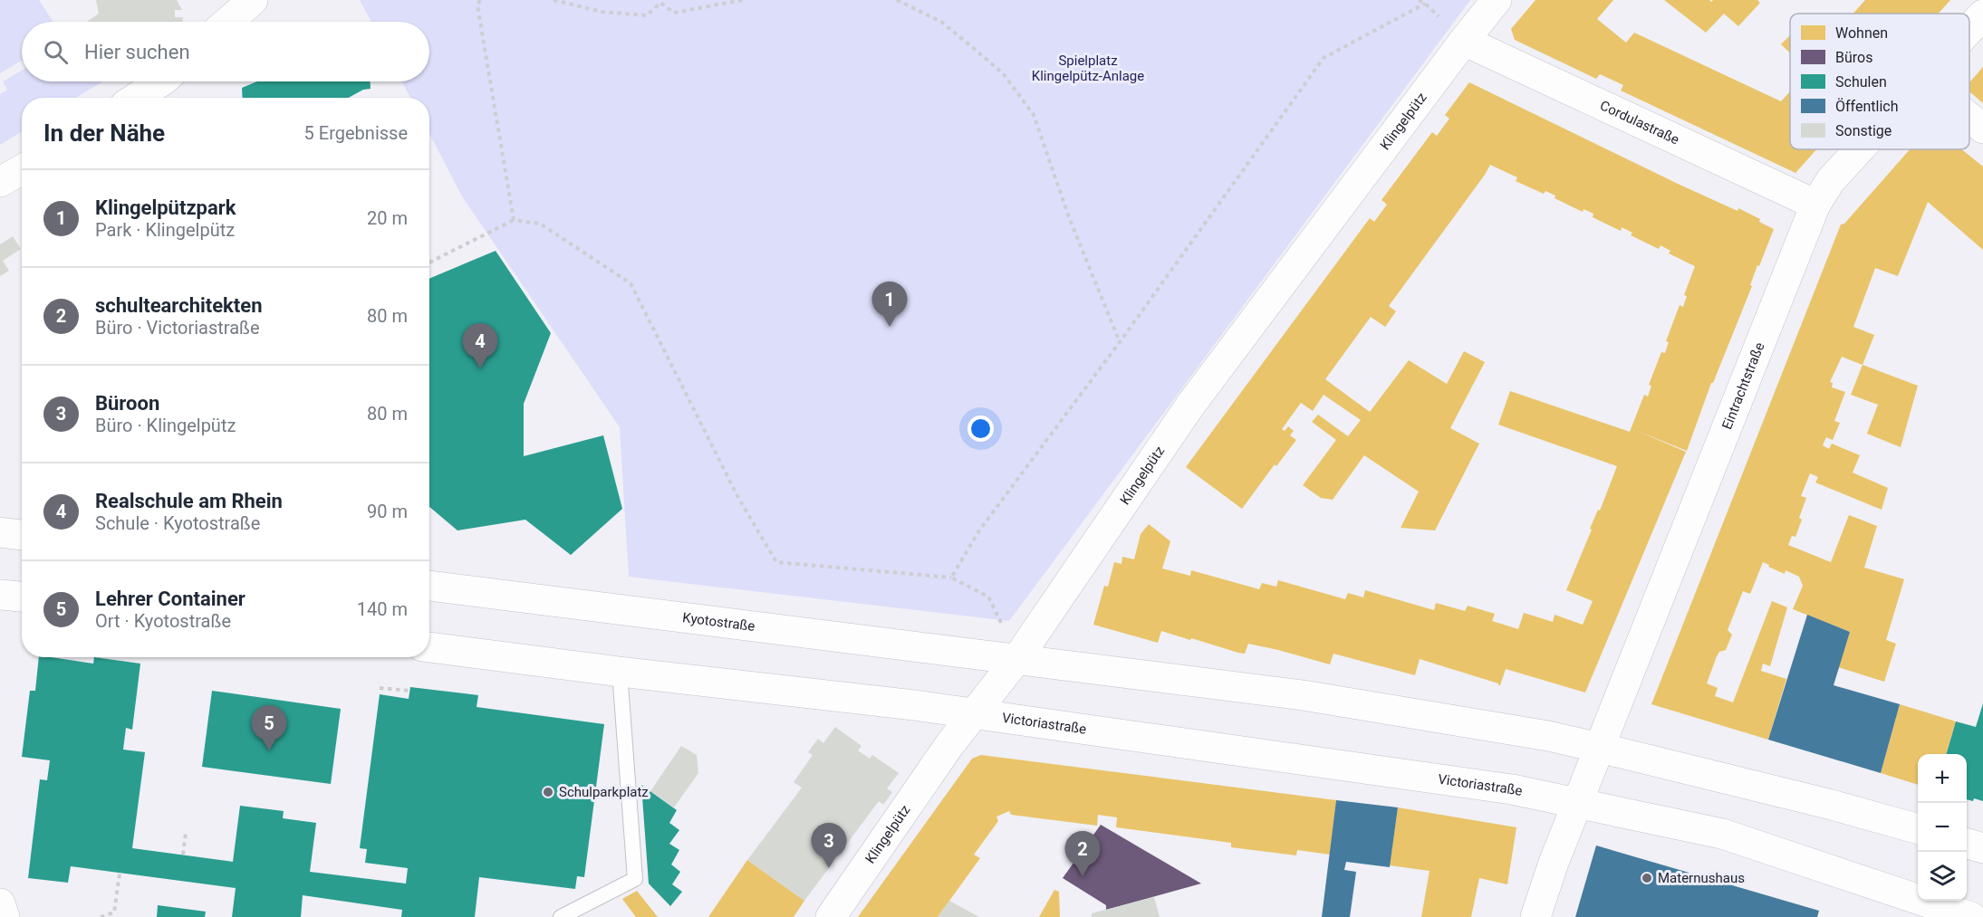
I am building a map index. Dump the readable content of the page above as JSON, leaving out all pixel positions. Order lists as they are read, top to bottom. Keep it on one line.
{"streets":{"main road":["Klingelpütz","Cordulastraße","Eintrachtstraße","Kyotostraße","Victoriastraße"]},"crossings":[["Klingelpütz","Cordulastraße"],["Klingelpütz","Kyotostraße"],["Klingelpütz","Victoriastraße"],["Cordulastraße","Eintrachtstraße"],["Eintrachtstraße","Victoriastraße"]],"parks":["Spielplatz Klingelpütz-Anlage"],"places":["Schulparkplatz","Maternushaus"],"legend":["Wohnen","Büros","Schulen","Öffentlich","Sonstige"],"page":{"search":"Hier suchen","heading":["In der Nähe","5 Ergebnisse"],"list":[{"mark":"1","name":"Klingelpützpark","note":"Park · Klingelpütz","value":"20 m"},{"mark":"2","name":"schultearchitekten","note":"Büro · Victoriastraße","value":"80 m"},{"mark":"3","name":"Büroon","note":"Büro · Klingelpütz","value":"80 m"},{"mark":"4","name":"Realschule am Rhein","note":"Schule · Kyotostraße","value":"90 m"},{"mark":"5","name":"Lehrer Container","note":"Ort · Kyotostraße","value":"140 m"}],"pins":["1","4","5","3","2"],"map_buttons":["+","−"]}}
